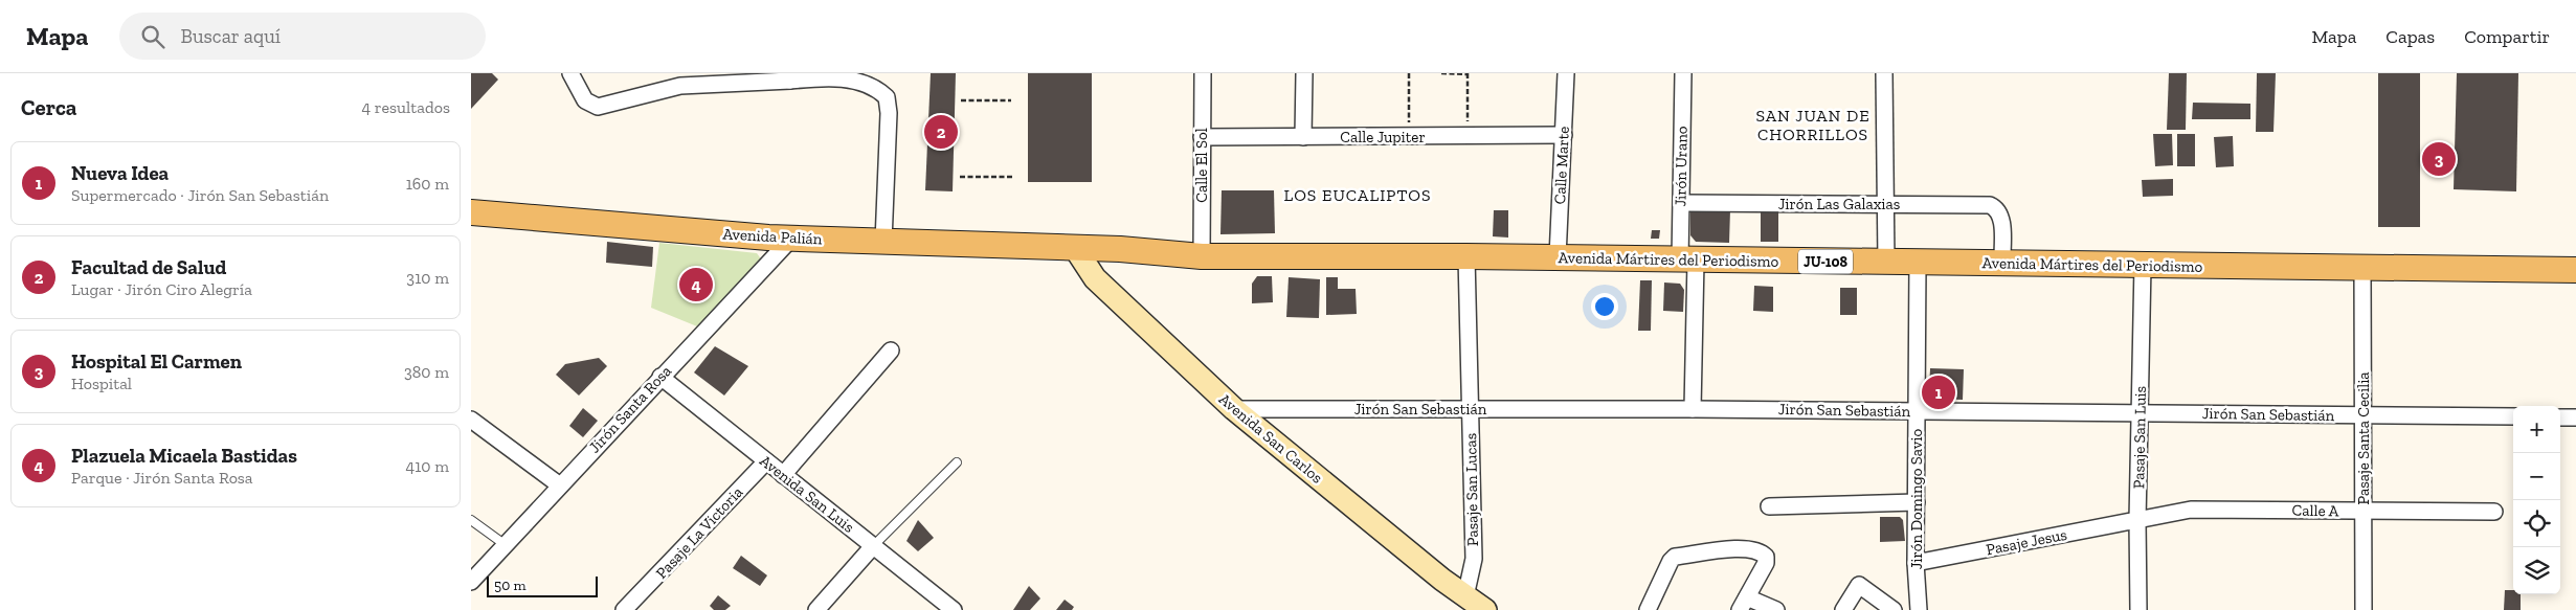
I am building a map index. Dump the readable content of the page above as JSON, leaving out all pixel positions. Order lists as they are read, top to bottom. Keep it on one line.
{"streets":{"main road":["Avenida Palián","Avenida Mártires del Periodismo","JU-108","Avenida San Carlos"],"street":["Calle Jupiter","Calle El Sol","Calle Marte","Jirón Urano","Jirón Las Galaxias","Jirón Santa Rosa","Jirón San Sebastián","Pasaje San Luis","Pasaje Santa Cecilia","Pasaje San Lucas","Avenida San Luis","Jirón Domingo Savio","Calle A","Pasaje La Victoria","Pasaje Jesus"]},"crossings":[["Calle Jupiter","Calle El Sol"],["Calle Jupiter","Calle Marte"],["Calle El Sol","Avenida Mártires del Periodismo"],["Calle Marte","Avenida Mártires del Periodismo"],["Jirón Urano","Jirón Las Galaxias"],["Jirón Urano","Avenida Mártires del Periodismo"],["Jirón Urano","Jirón San Sebastián"],["Jirón Las Galaxias","Avenida Mártires del Periodismo"],["Avenida Palián","Avenida Mártires del Periodismo"],["Avenida Palián","Jirón Santa Rosa"],["Avenida Palián","Avenida San Carlos"],["Avenida Mártires del Periodismo","Pasaje San Luis"],["Avenida Mártires del Periodismo","Avenida San Carlos"],["Avenida Mártires del Periodismo","Pasaje Santa Cecilia"],["Avenida Mártires del Periodismo","Pasaje San Lucas"],["Avenida Mártires del Periodismo","Jirón Domingo Savio"],["Jirón Santa Rosa","Avenida San Luis"],["Jirón San Sebastián","Pasaje San Luis"],["Jirón San Sebastián","Avenida San Carlos"],["Jirón San Sebastián","Pasaje Santa Cecilia"],["Jirón San Sebastián","Pasaje San Lucas"],["Jirón San Sebastián","Jirón Domingo Savio"],["Pasaje San Luis","Calle A"],["Pasaje San Luis","Pasaje Jesus"],["Avenida San Carlos","Pasaje San Lucas"],["Pasaje Santa Cecilia","Calle A"],["Avenida San Luis","Pasaje La Victoria"],["Jirón Domingo Savio","Pasaje Jesus"],["Calle A","Pasaje Jesus"]],"districts":["SAN JUAN DE CHORRILLOS","LOS EUCALIPTOS"],"scale_bar":"50 m","page":{"header":"Mapa","search":"Buscar aquí","nav":["Mapa","Capas","Compartir"],"heading":["Cerca","4 resultados"],"pins":["2","3","4","1"],"list":[{"mark":"1","name":"Nueva Idea","note":"Supermercado · Jirón San Sebastián","value":"160 m"},{"mark":"2","name":"Facultad de Salud","note":"Lugar · Jirón Ciro Alegría","value":"310 m"},{"mark":"3","name":"Hospital El Carmen","note":"Hospital","value":"380 m"},{"mark":"4","name":"Plazuela Micaela Bastidas","note":"Parque · Jirón Santa Rosa","value":"410 m"}],"map_buttons":["+","−"],"scale":"50 m"}}
